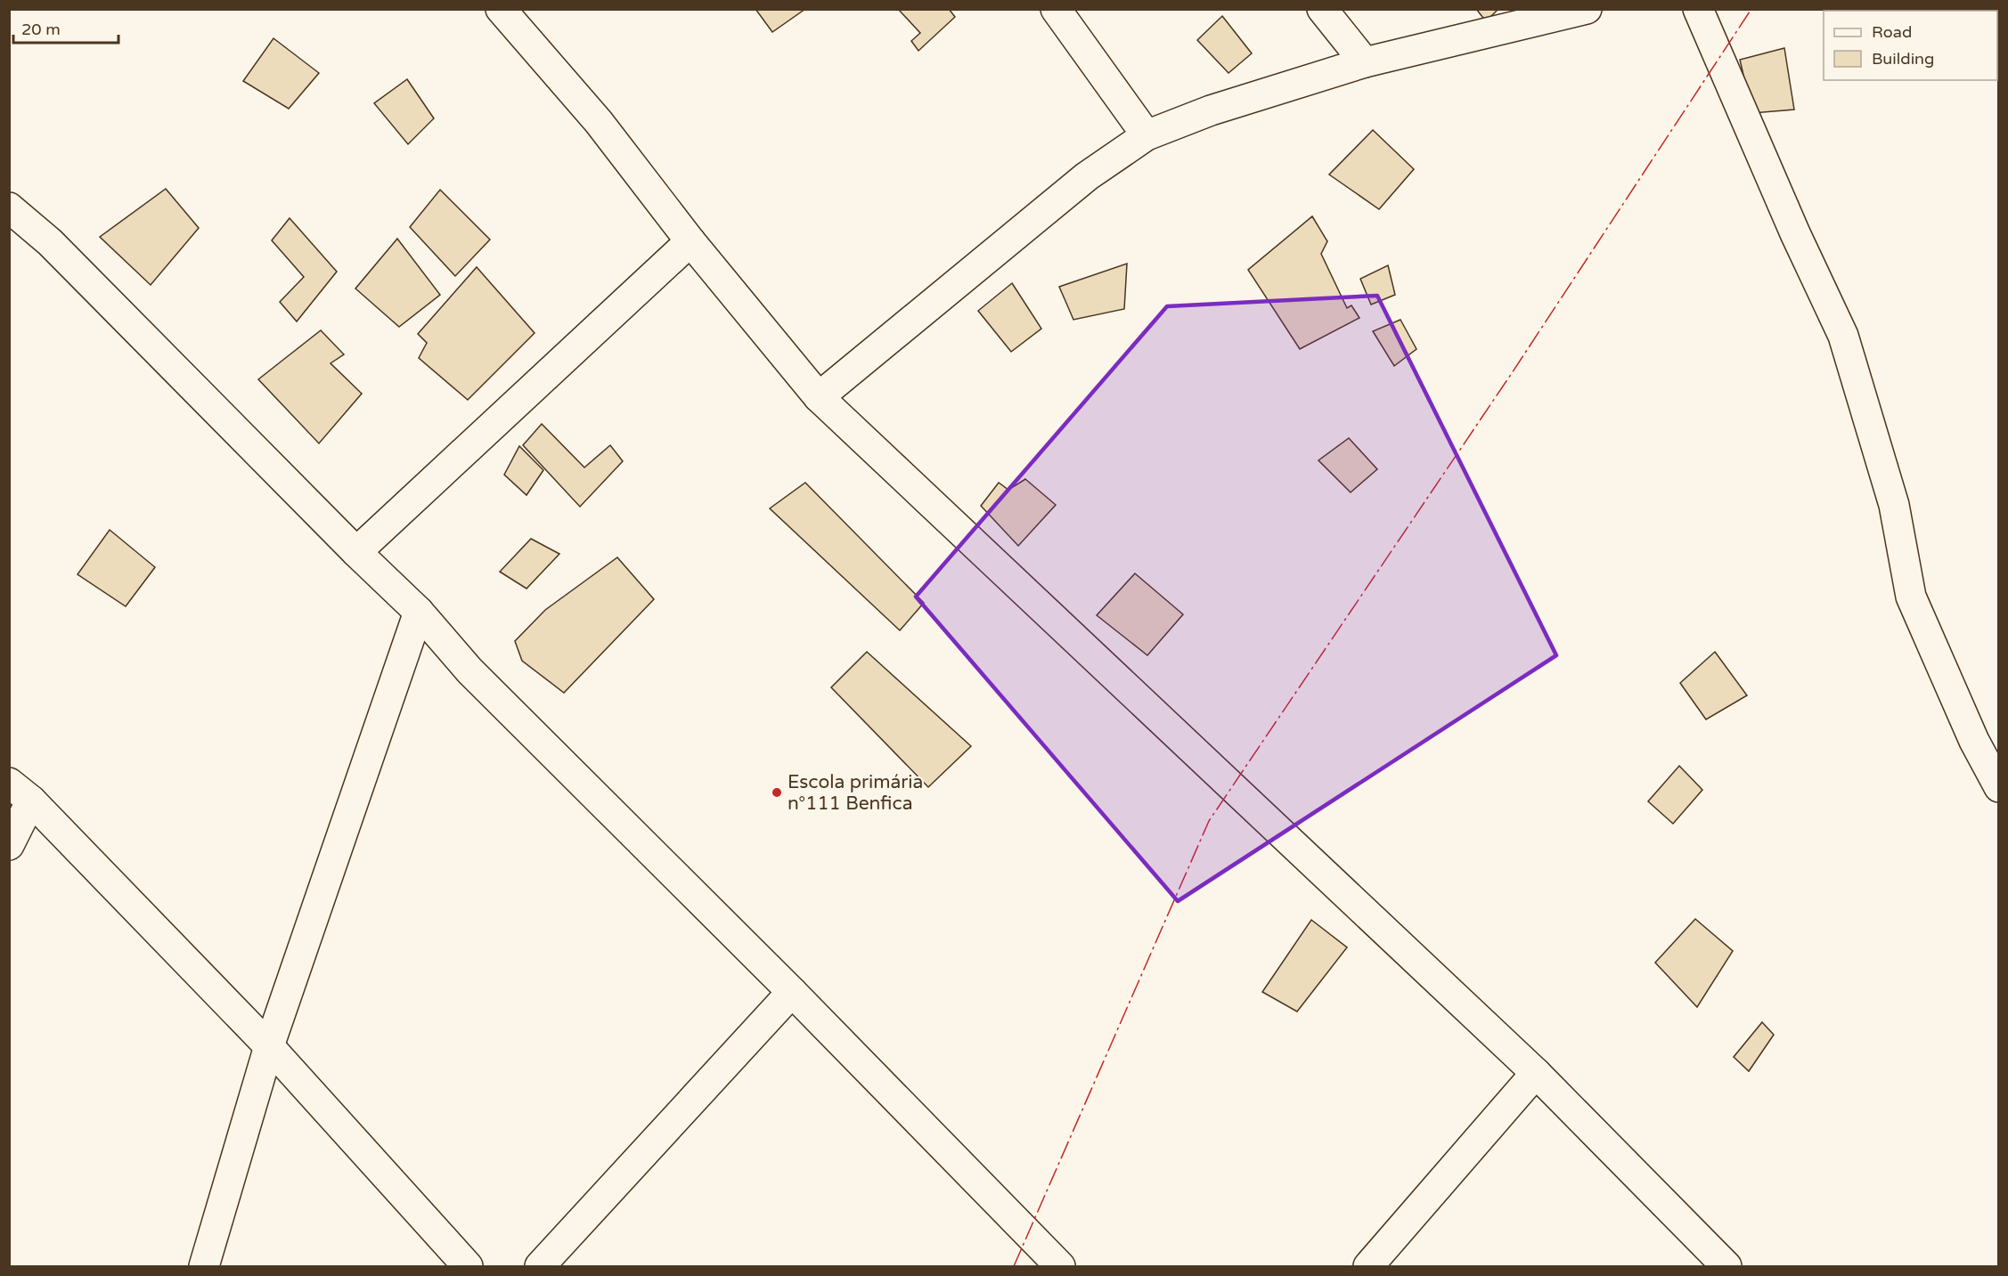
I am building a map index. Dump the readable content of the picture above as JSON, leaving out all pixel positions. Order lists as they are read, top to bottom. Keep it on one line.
{"places":["Escola primária n°111 Benfica"],"legend":["Road","Building"],"scale_bar":"20 m"}
